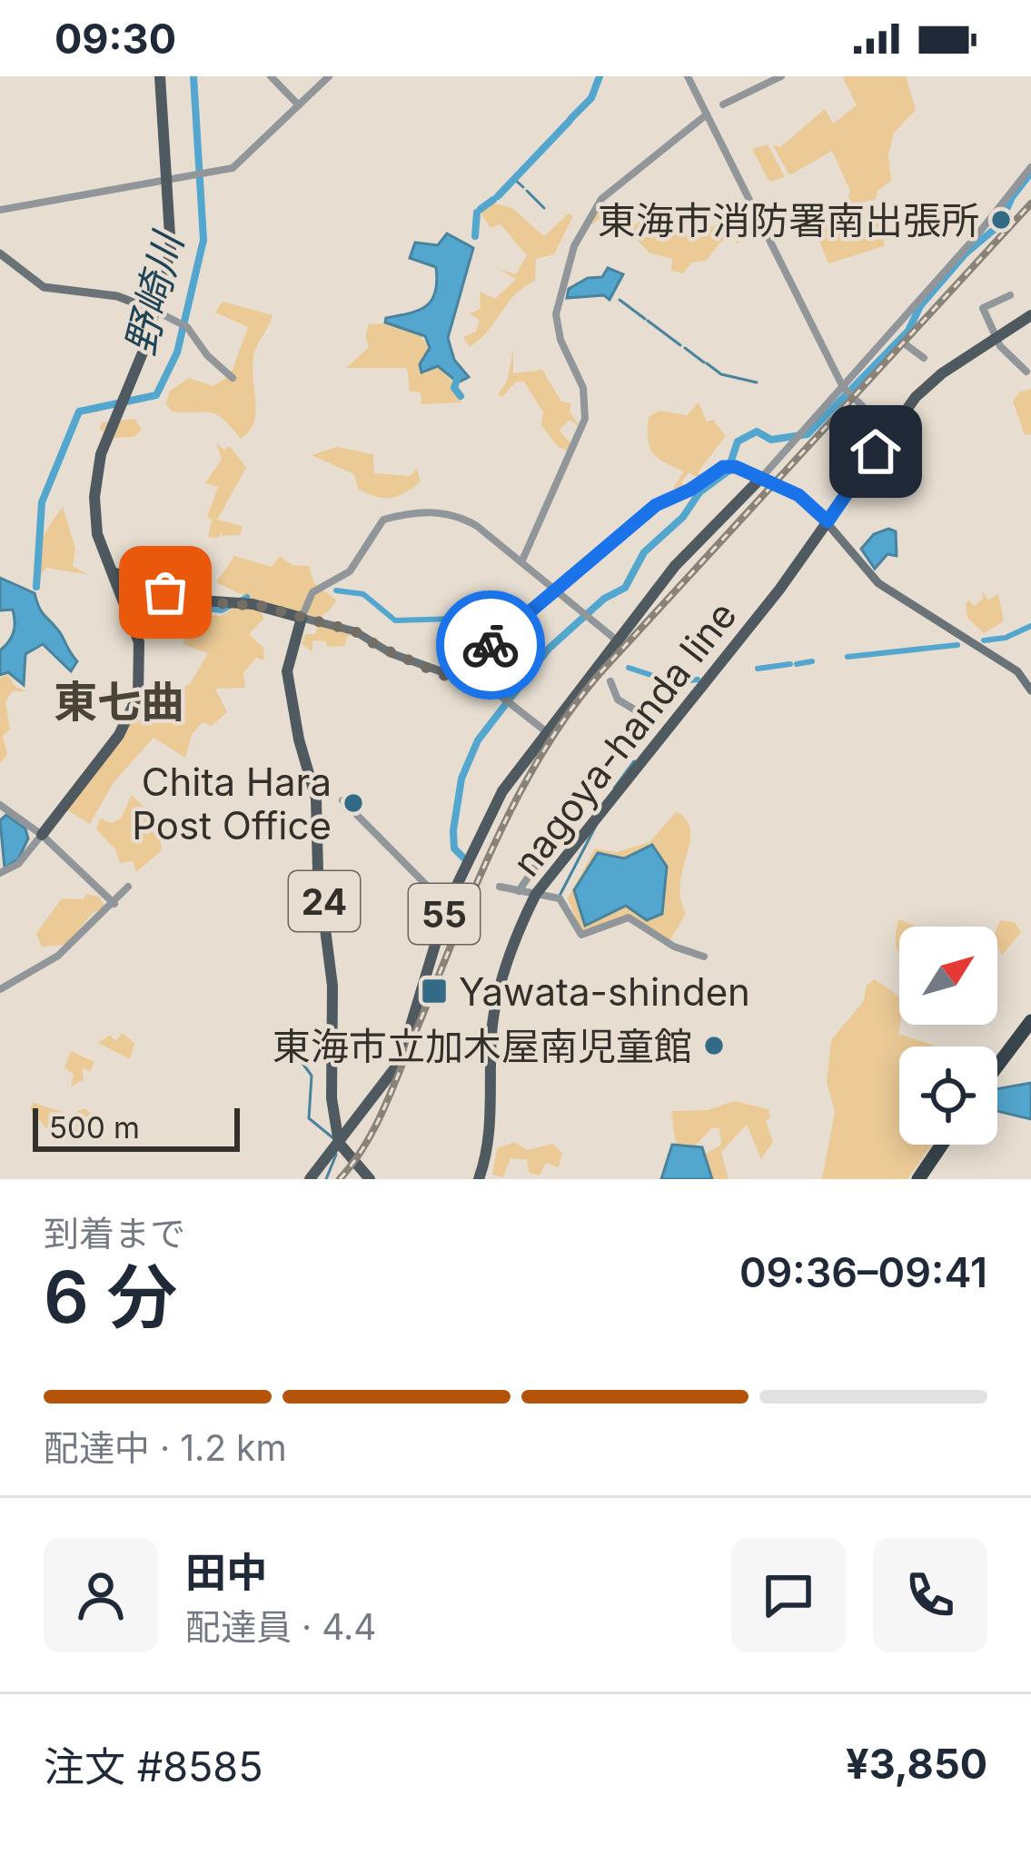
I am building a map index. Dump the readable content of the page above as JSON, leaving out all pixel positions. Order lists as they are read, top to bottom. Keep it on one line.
{"streets":{"main road":["nagoya-handa line","24","55"]},"crossings":[["nagoya-handa line","24"],["nagoya-handa line","55"]],"districts":["東七曲"],"water":["野崎川"],"places":{"other":["東海市消防署南出張所","Chita Hara Post Office","東海市立加木屋南児童館"],"transit":["Yawata-shinden"]},"scale_bar":"500 m","north":"top right","page":{"status":"09:30","scale":"500 m","heading":["6 分","到着まで","09:36–09:41"],"panel":["田中","配達員 · 4.4","注文 #8585","¥3,850"],"bar":"配達中 · 1.2 km"}}
